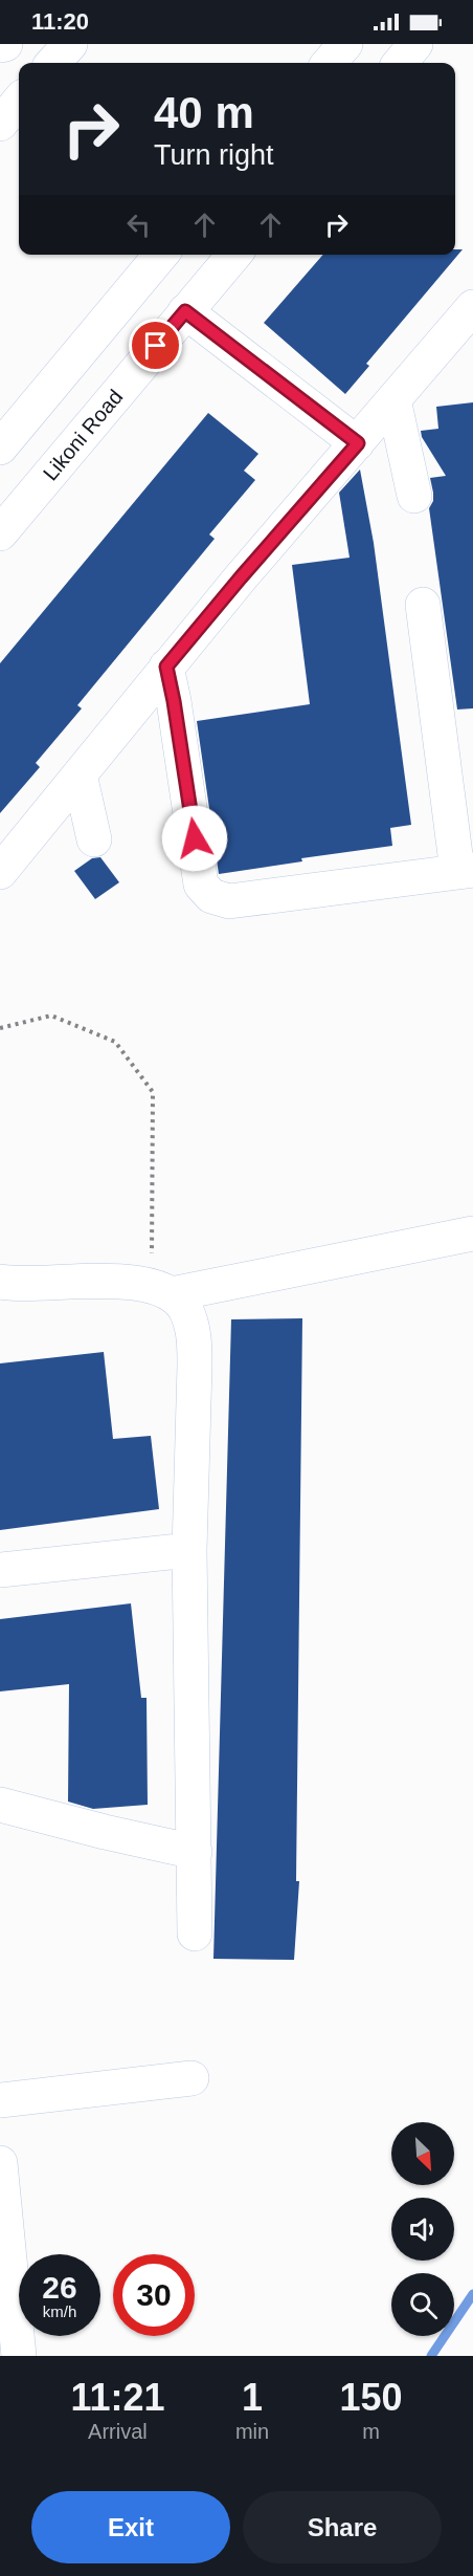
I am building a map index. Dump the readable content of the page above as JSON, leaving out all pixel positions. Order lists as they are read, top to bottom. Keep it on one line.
{"streets":{"street":["Likoni Road"]},"north":"bottom right","page":{"status":"11:20","turn":["40 m","Turn right"],"speed":"26 km/h","limit":"30","eta":["11:21","Arrival","1","min","150","m"],"buttons":["Exit","Share"]}}
